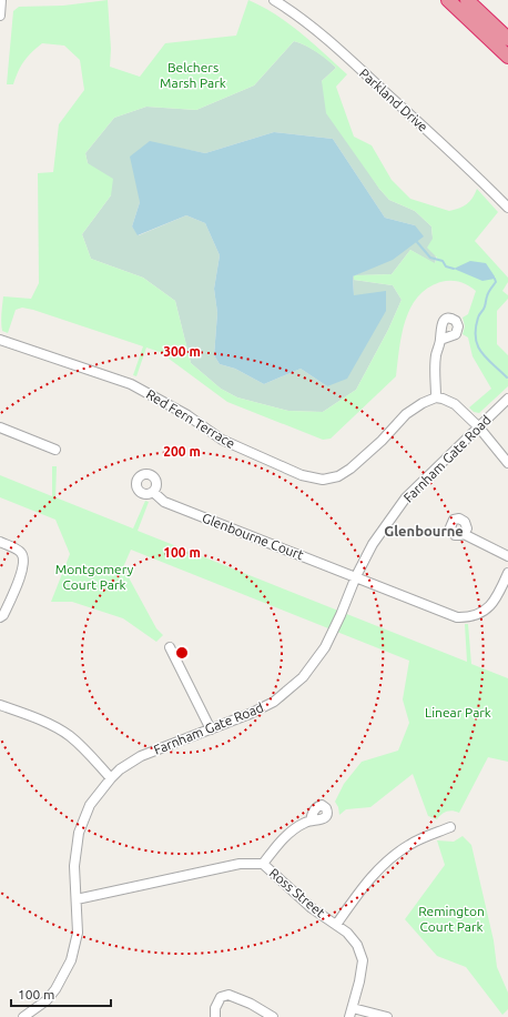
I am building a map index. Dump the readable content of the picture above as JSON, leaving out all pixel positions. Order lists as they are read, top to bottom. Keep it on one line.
{"streets":{"street":["Parkland Drive","Red Fern Terrace","Farnham Gate Road","Glenbourne Court","Ross Street"]},"crossings":[["Farnham Gate Road","Glenbourne Court"],["Farnham Gate Road","Ross Street"]],"districts":["Glenbourne"],"parks":["Belchers Marsh Park","Montgomery Court Park","Linear Park","Remington Court Park"],"scale_bar":"100 m","rings":["300 m","200 m","100 m"]}
